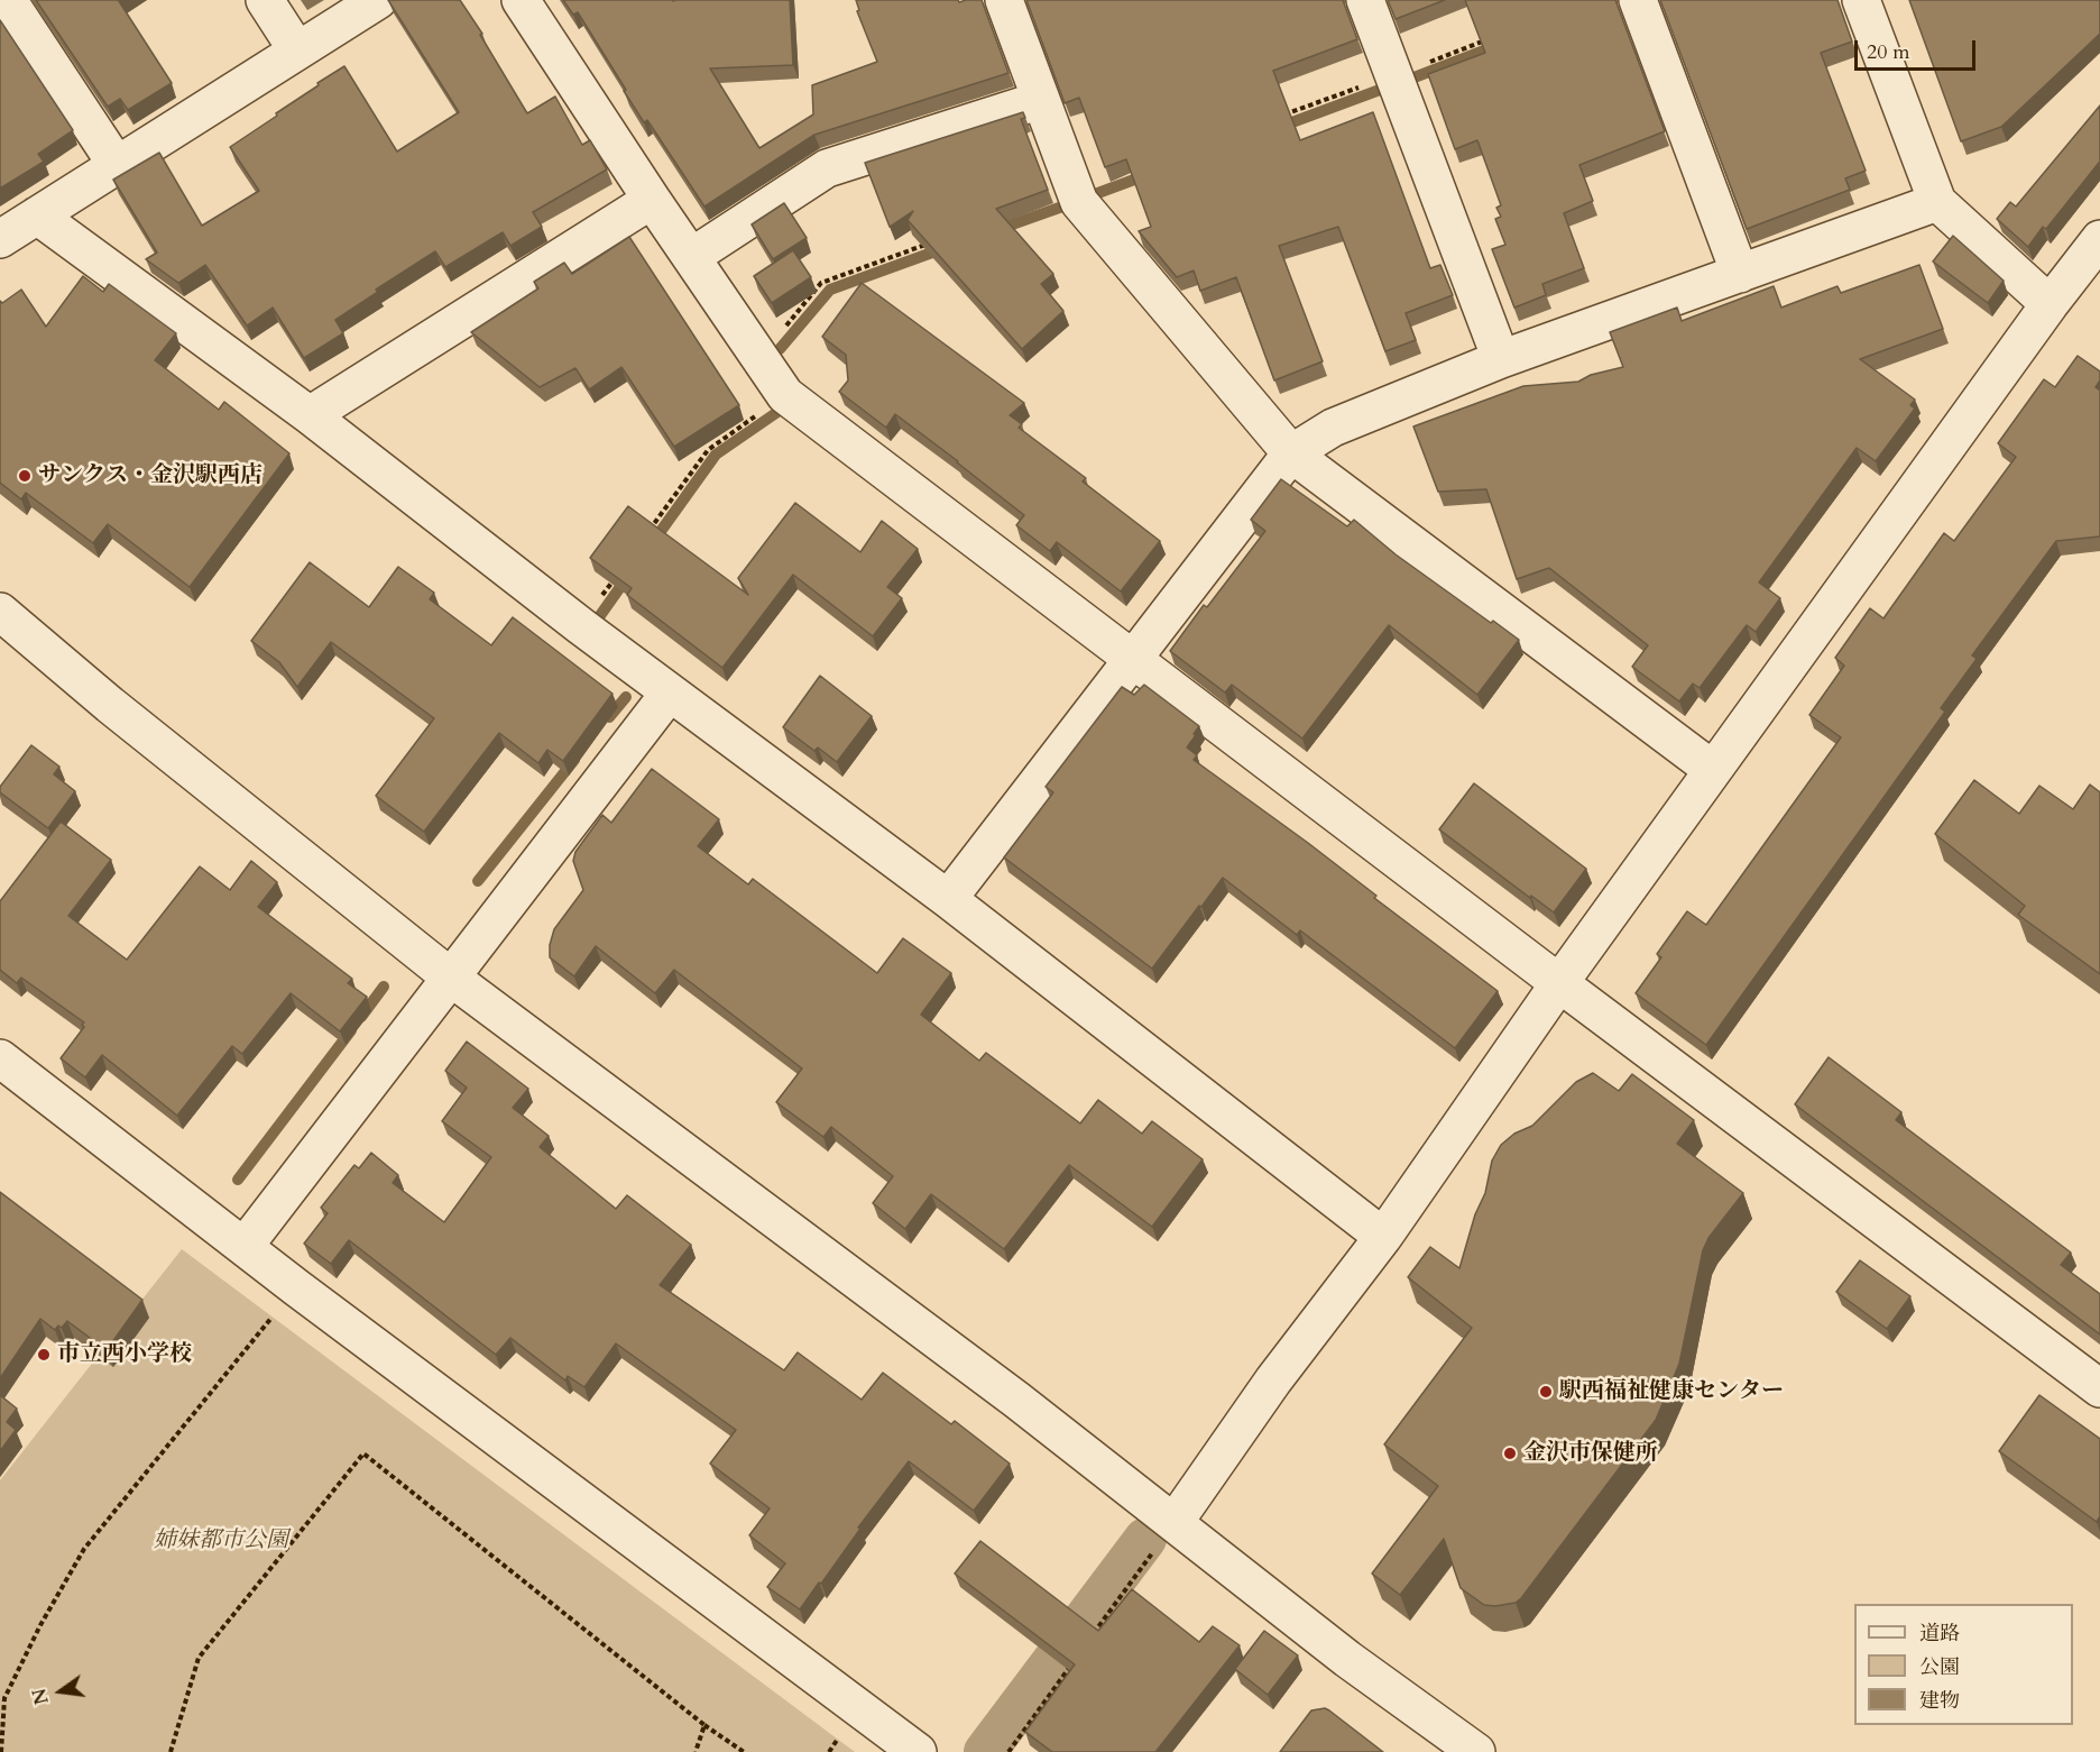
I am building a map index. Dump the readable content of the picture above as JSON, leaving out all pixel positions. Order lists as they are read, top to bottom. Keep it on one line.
{"parks":["姉妹都市公園"],"places":["サンクス・金沢駅西店","市立西小学校","駅西福祉健康センター","金沢市保健所"],"legend":["道路","公園","建物"],"scale_bar":"20 m","north":"left"}
